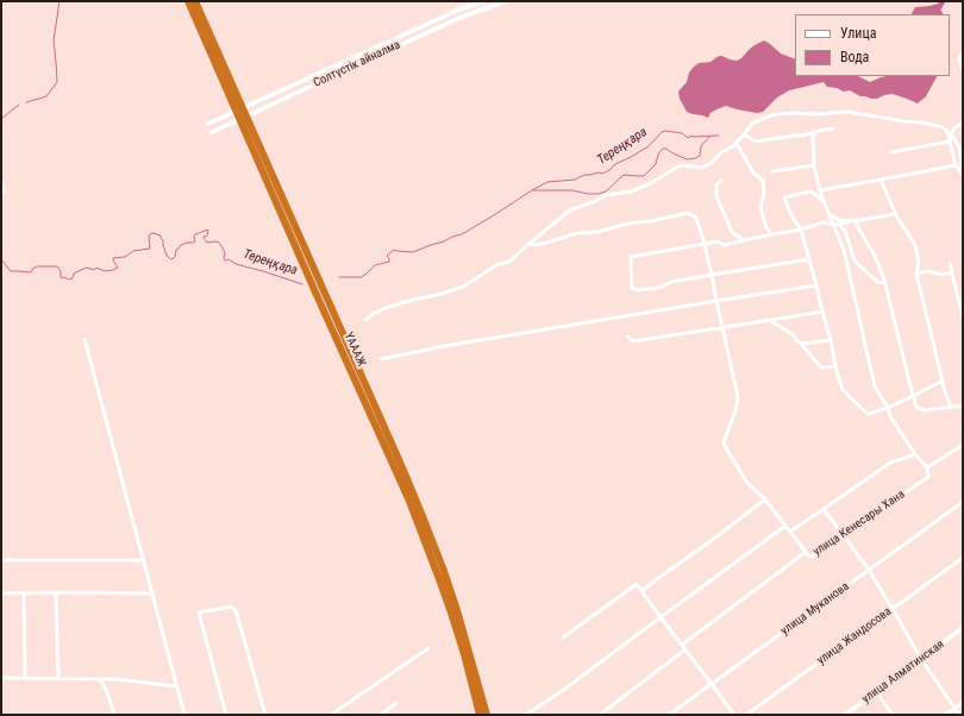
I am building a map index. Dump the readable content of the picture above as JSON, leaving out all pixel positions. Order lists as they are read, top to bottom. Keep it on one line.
{"streets":{"highway":["ҮАААЖ"],"street":["Солтүстік айналма","улица Кенесары Хана","улица Муканова","улица Жандосова","улица Алматинская"]},"water":["Тереңқара"],"legend":["Улица","Вода"]}
